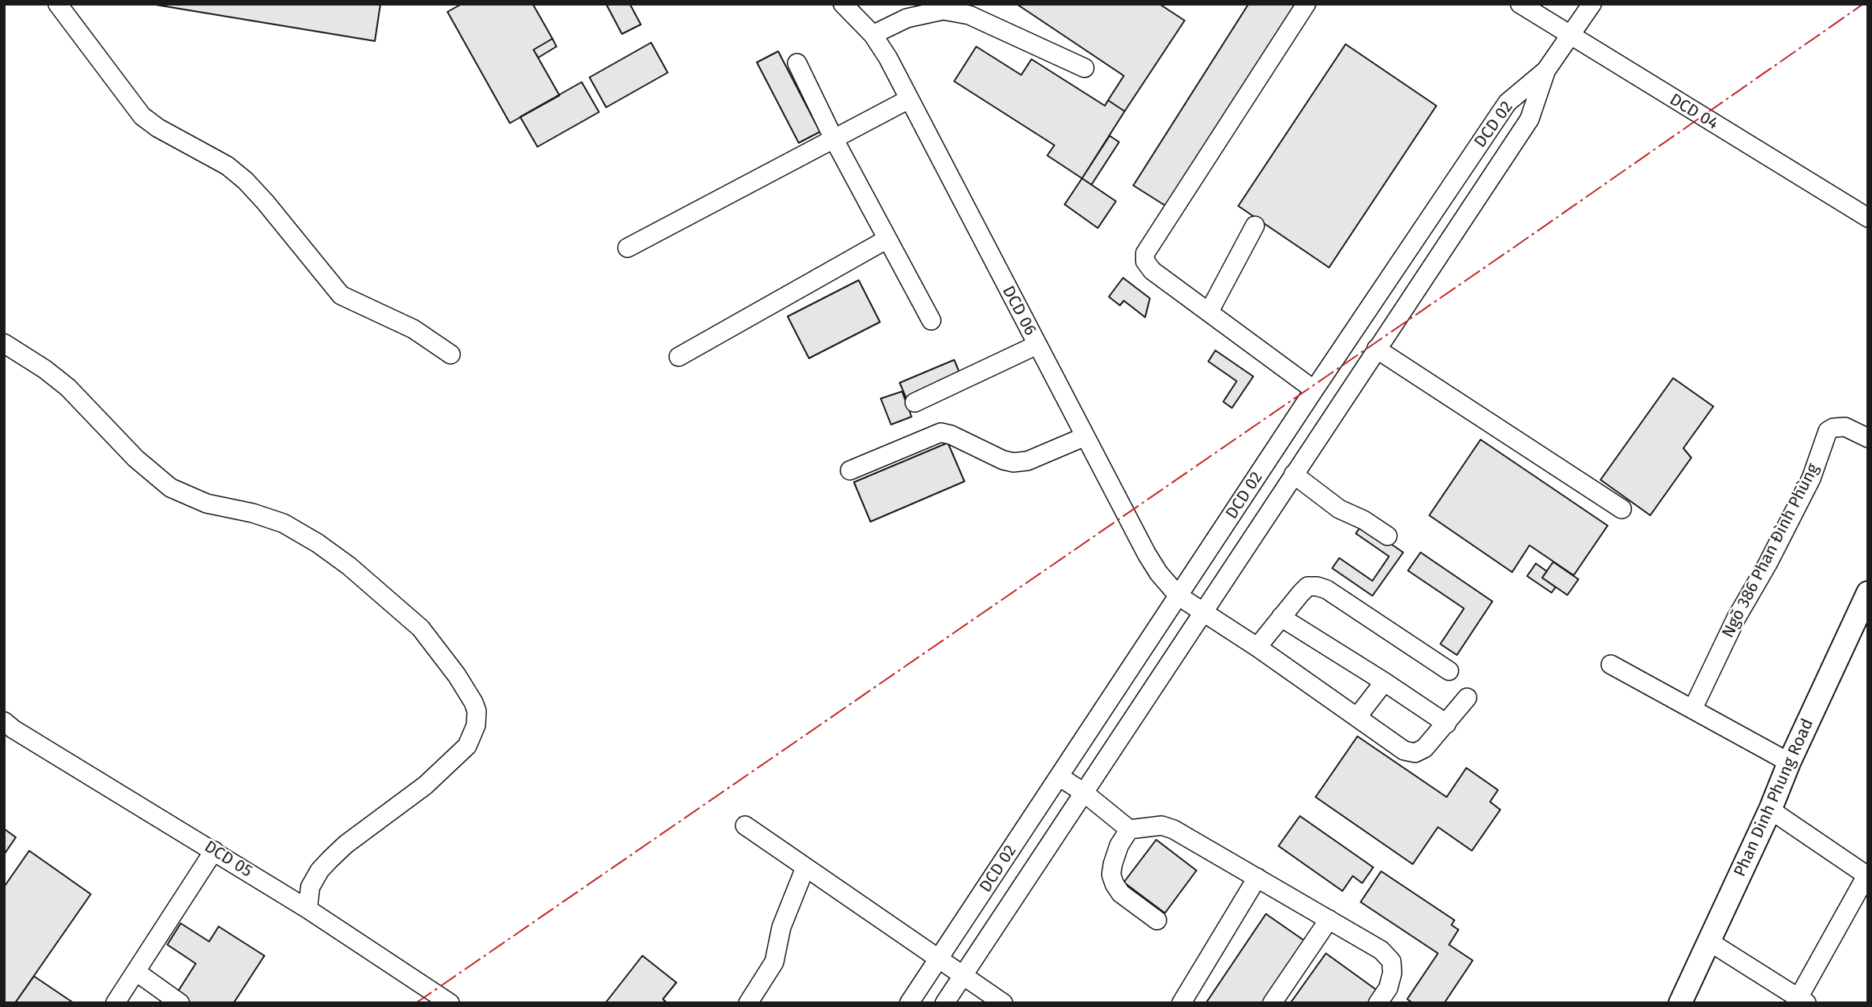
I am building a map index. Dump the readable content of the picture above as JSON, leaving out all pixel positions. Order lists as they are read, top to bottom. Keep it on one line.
{"streets":{"main road":["Phan Dinh Phung Road"],"street":["DCD 04","DCD 02","DCD 06","Ngõ 386 Phan Đình Phùng","DCD 05"]},"crossings":[["DCD 02","DCD 06"]]}
